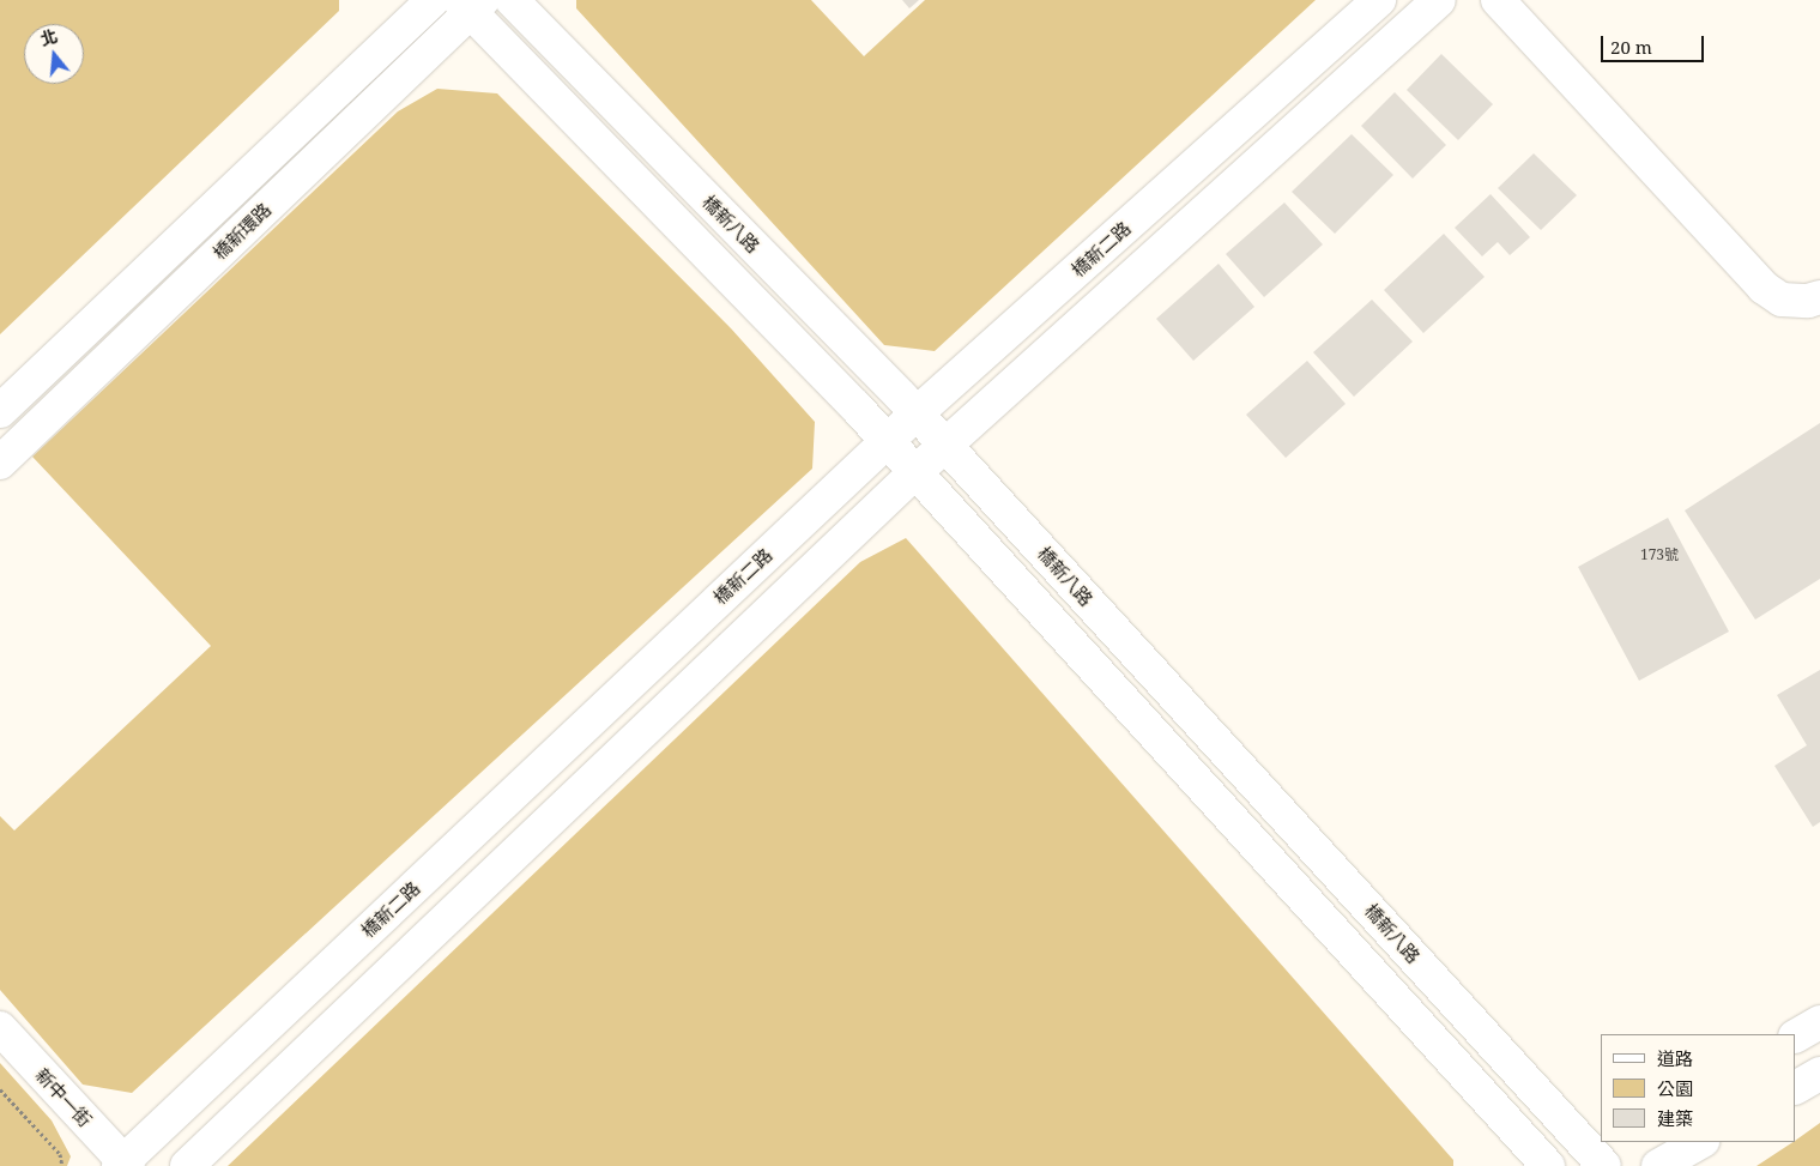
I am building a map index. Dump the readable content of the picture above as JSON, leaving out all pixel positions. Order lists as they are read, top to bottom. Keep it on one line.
{"streets":{"street":["橋新八路","橋新環路","橋新二路","新中一街"]},"crossings":[["橋新八路","橋新二路"],["橋新二路","新中一街"]],"house_numbers":["173號"],"legend":["道路","公園","建築"],"scale_bar":"20 m","north":"top"}
